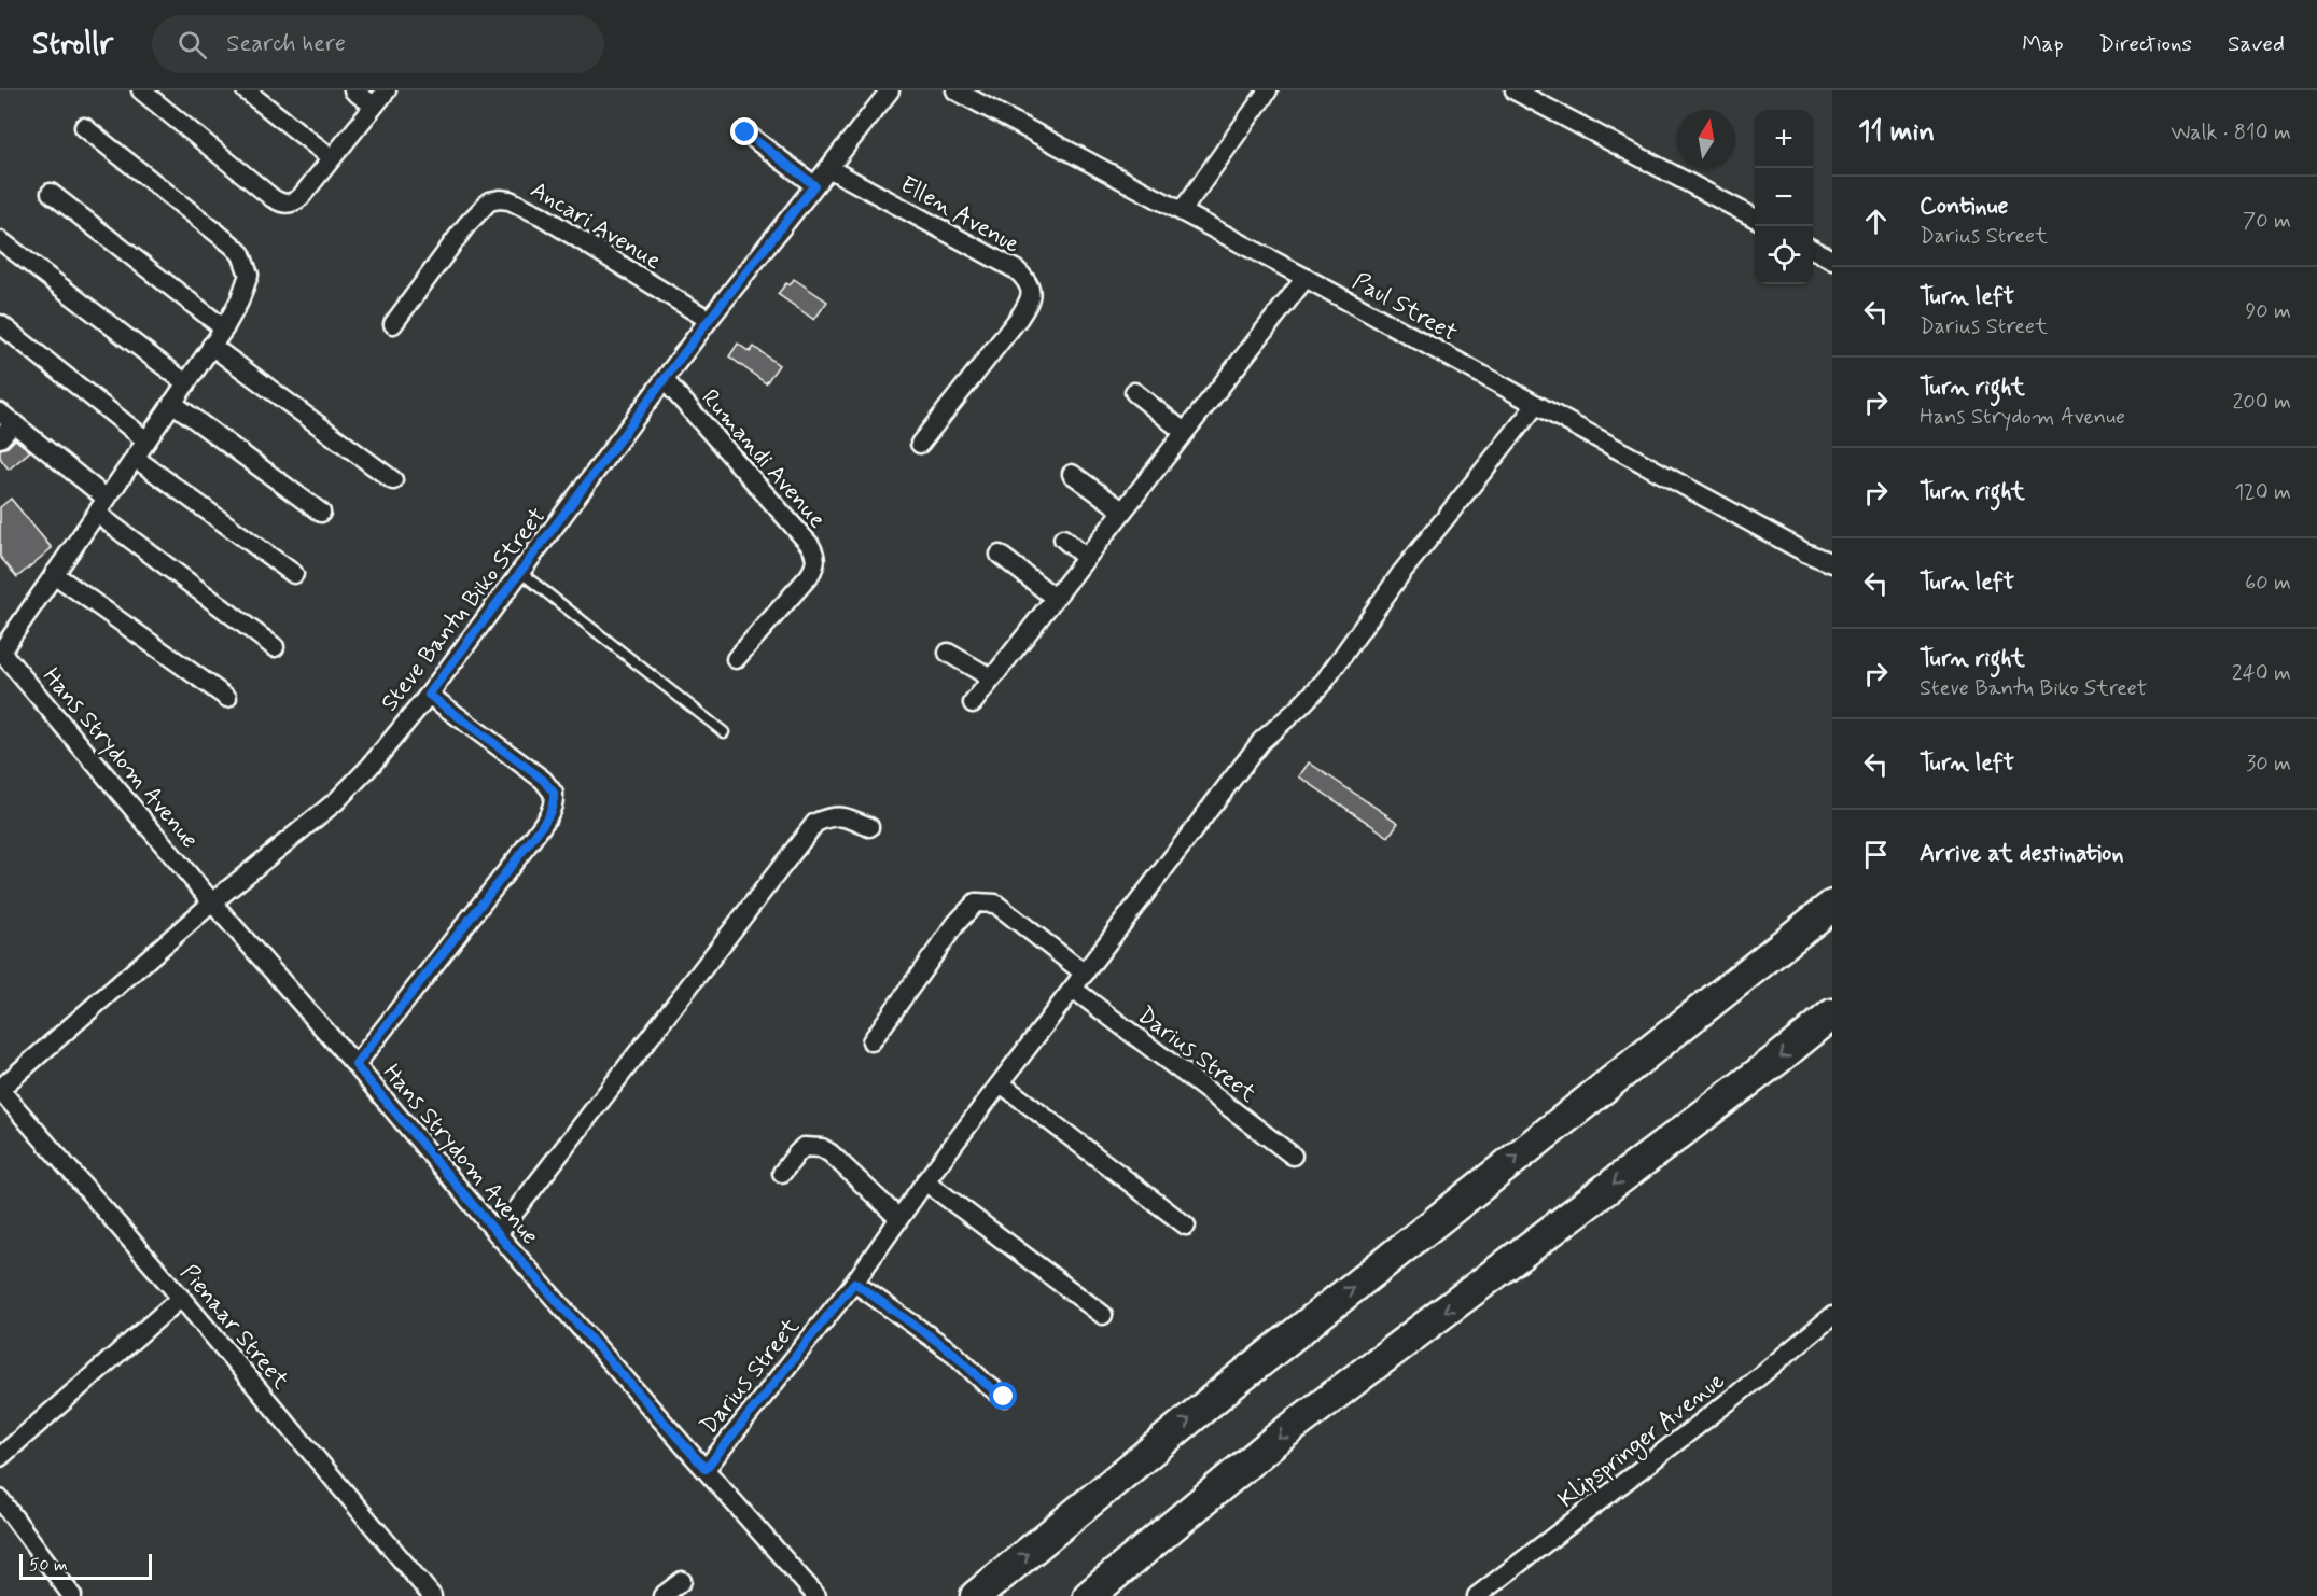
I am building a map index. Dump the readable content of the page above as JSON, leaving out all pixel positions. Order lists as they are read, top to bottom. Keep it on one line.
{"streets":{"street":["Ellen Avenue","Ancari Avenue","Paul Street","Rumandi Avenue","Steve Bantu Biko Street","Hans Strydom Avenue","Darius Street","Pienaar Street","Klipspringer Avenue"]},"crossings":[["Ellen Avenue","Steve Bantu Biko Street"],["Ancari Avenue","Steve Bantu Biko Street"],["Paul Street","Darius Street"],["Rumandi Avenue","Steve Bantu Biko Street"],["Steve Bantu Biko Street","Hans Strydom Avenue"],["Steve Bantu Biko Street","Pienaar Street"],["Hans Strydom Avenue","Darius Street"]],"scale_bar":"50 m","north":"top","page":{"header":"Strollr","search":"Search here","nav":["Map","Directions","Saved"],"heading":["11 min","Walk · 810 m"],"map_buttons":["+","−"],"list":[["Continue","Darius Street","70 m"],["Turn left","Darius Street","90 m"],["Turn right","Hans Strydom Avenue","200 m"],["Turn right","120 m"],["Turn left","60 m"],["Turn right","Steve Bantu Biko Street","240 m"],["Turn left","30 m"],"Arrive at destination"],"scale":"50 m"}}
